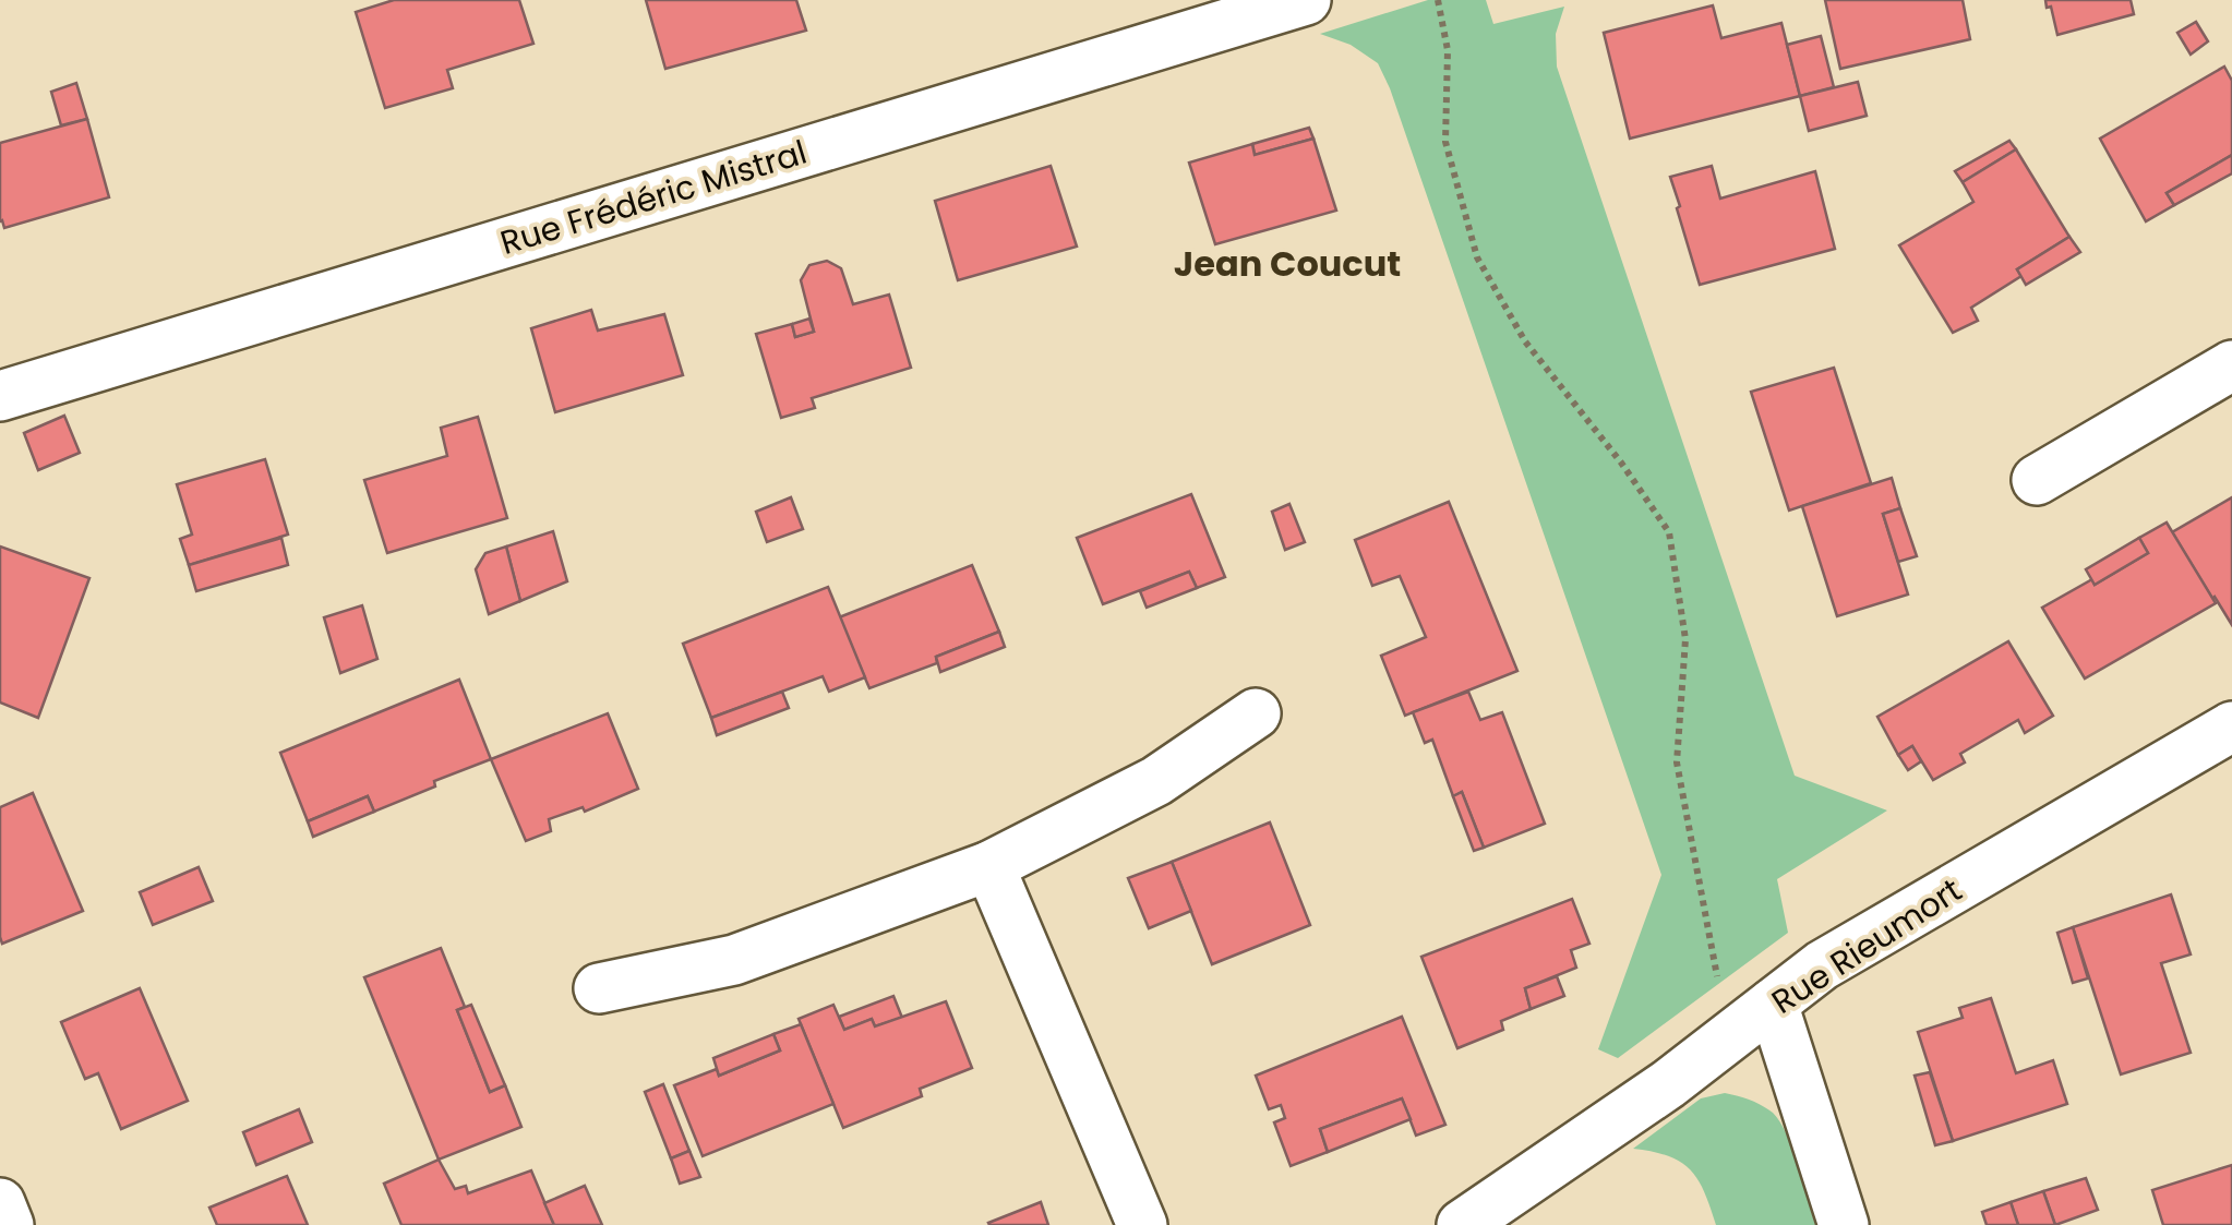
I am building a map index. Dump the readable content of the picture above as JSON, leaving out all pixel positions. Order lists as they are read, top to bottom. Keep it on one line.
{"streets":{"street":["Rue Frédéric Mistral","Rue Rieumort"]},"districts":["Jean Coucut"]}
